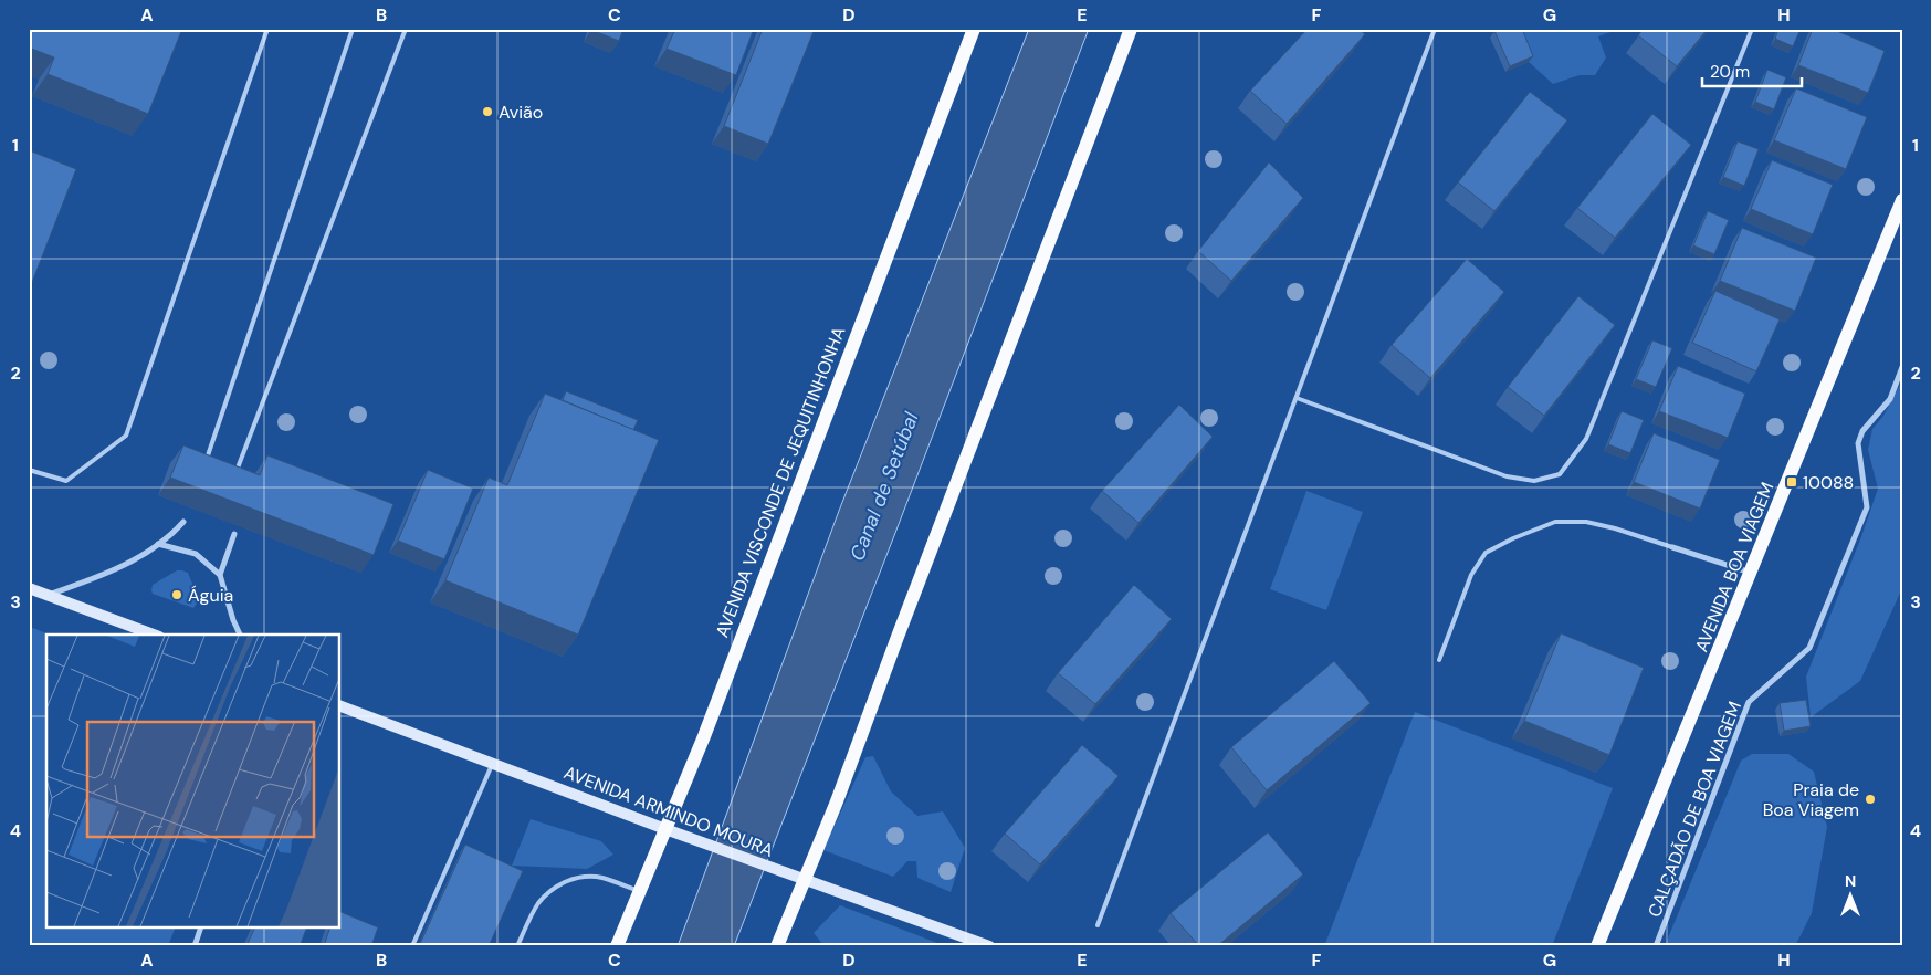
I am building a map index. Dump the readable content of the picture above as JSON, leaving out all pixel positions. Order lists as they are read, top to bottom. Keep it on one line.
{"streets":{"main road":["AVENIDA VISCONDE DE JEQUITINHONHA","AVENIDA BOA VIAGEM","AVENIDA ARMINDO MOURA"],"street":["CALÇADÃO DE BOA VIAGEM"]},"crossings":[["AVENIDA VISCONDE DE JEQUITINHONHA","AVENIDA ARMINDO MOURA"]],"water":["Canal de Setúbal"],"places":{"other":["Avião","Águia","Praia de Boa Viagem"],"transit":["10088"]},"scale_bar":"20 m","north":"top","grid":{"columns":["A","B","C","D","E","F","G","H"],"rows":["1","2","3","4"]}}
